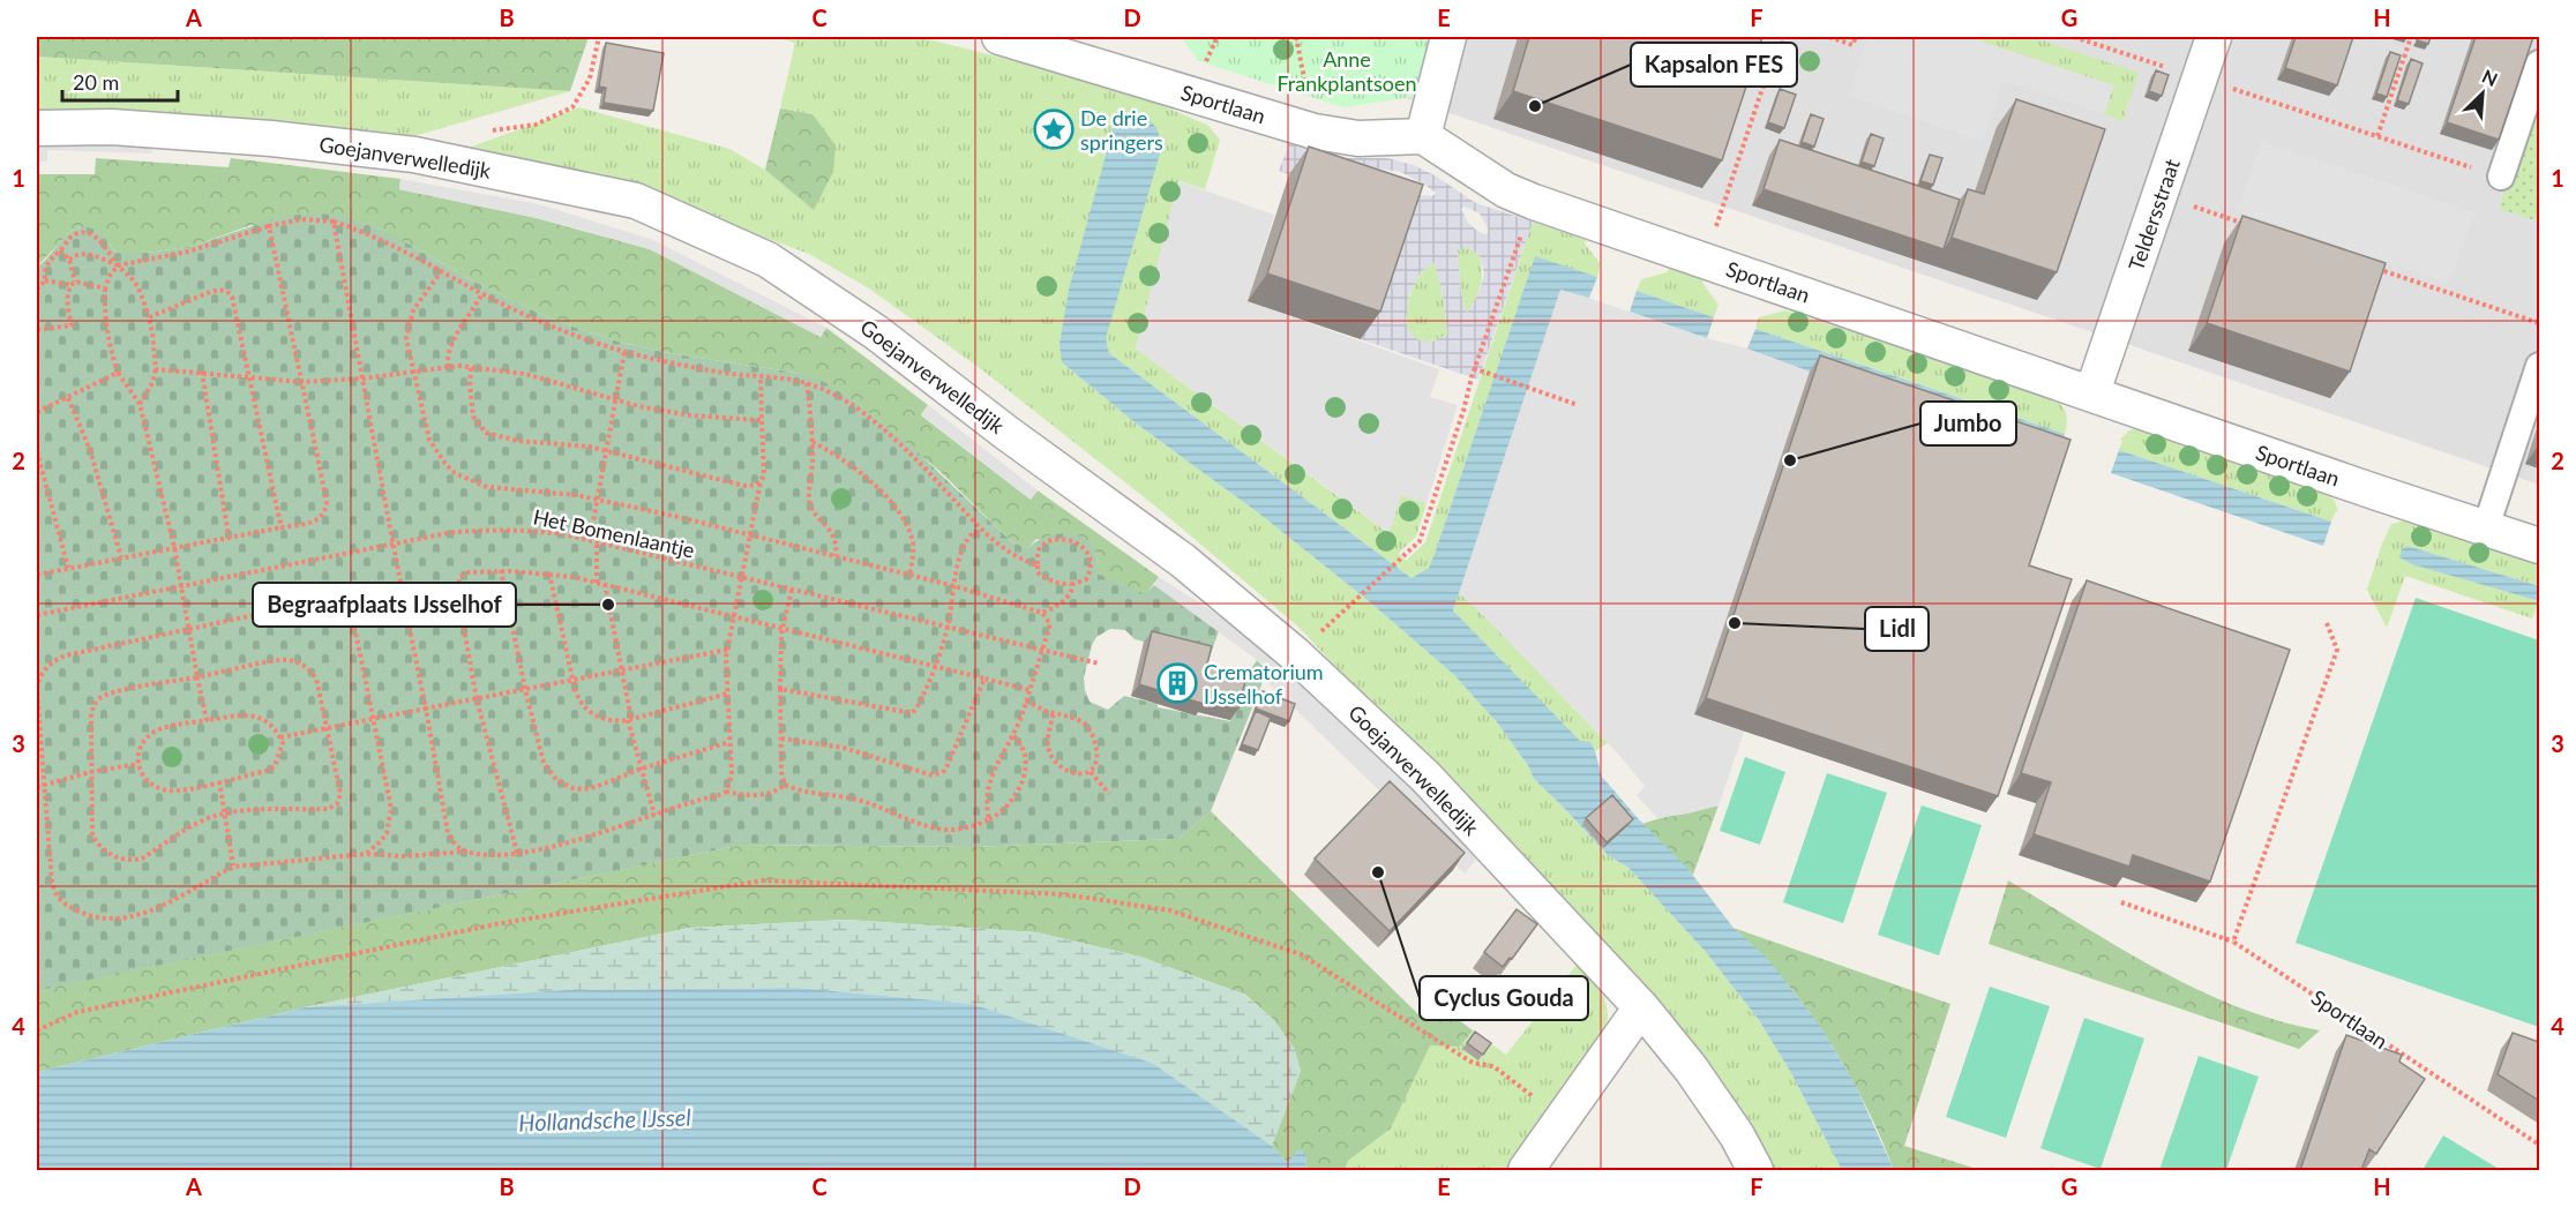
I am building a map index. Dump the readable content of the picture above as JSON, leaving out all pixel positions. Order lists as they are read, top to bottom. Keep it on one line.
{"streets":{"street":["Sportlaan","Goejanverwelledijk","Teldersstraat"],"path":["Het Bomenlaantje"]},"crossings":[["Sportlaan","Teldersstraat"]],"water":["Hollandsche IJssel"],"parks":["Anne Frankplantsoen"],"places":{"other":["Kapsalon FES","Jumbo","Begraafplaats IJsselhof","Lidl","Cyclus Gouda"],"place":["De drie springers"],"building":["Crematorium IJsselhof"]},"scale_bar":"20 m","north":"top right","grid":{"columns":["A","B","C","D","E","F","G","H"],"rows":["1","2","3","4"]}}
